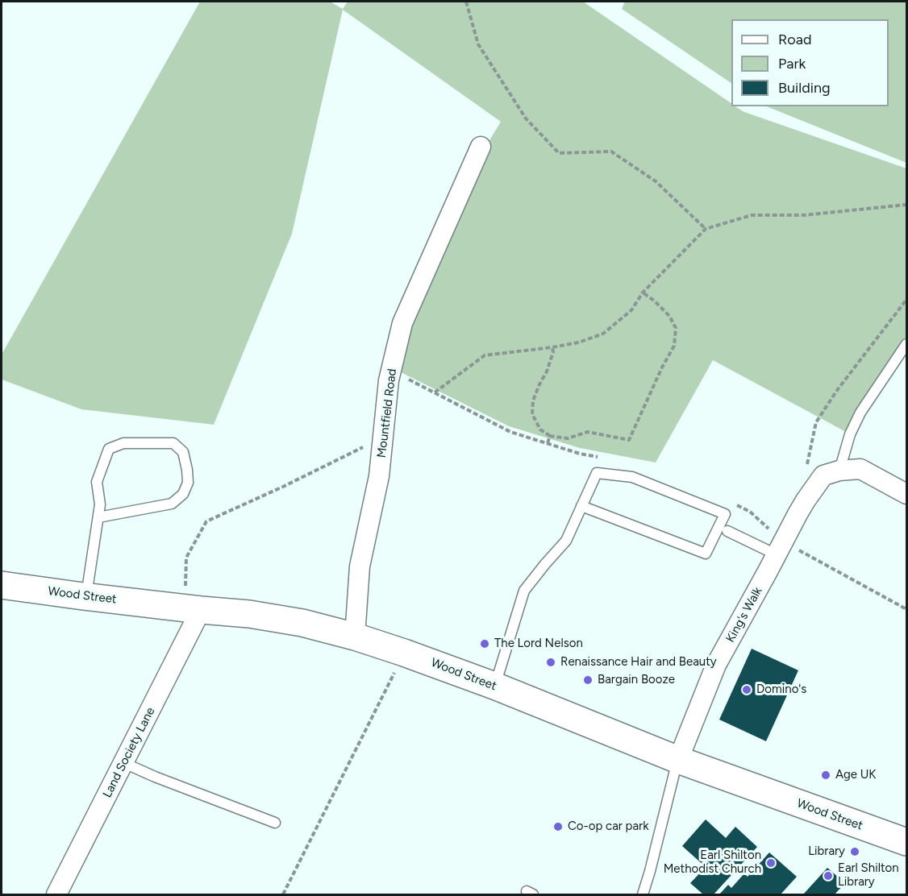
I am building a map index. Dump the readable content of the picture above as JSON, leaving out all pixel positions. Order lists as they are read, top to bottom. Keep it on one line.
{"streets":{"street":["Mountfield Road","Wood Street","King's Walk","Land Society Lane"]},"crossings":[["Mountfield Road","Wood Street"],["Wood Street","King's Walk"],["Wood Street","Land Society Lane"]],"places":["The Lord Nelson","Renaissance Hair and Beauty","Bargain Booze","Domino's","Age UK","Co-op car park","Library","Earl Shilton Methodist Church","Earl Shilton Library"],"legend":["Road","Park","Building"]}
